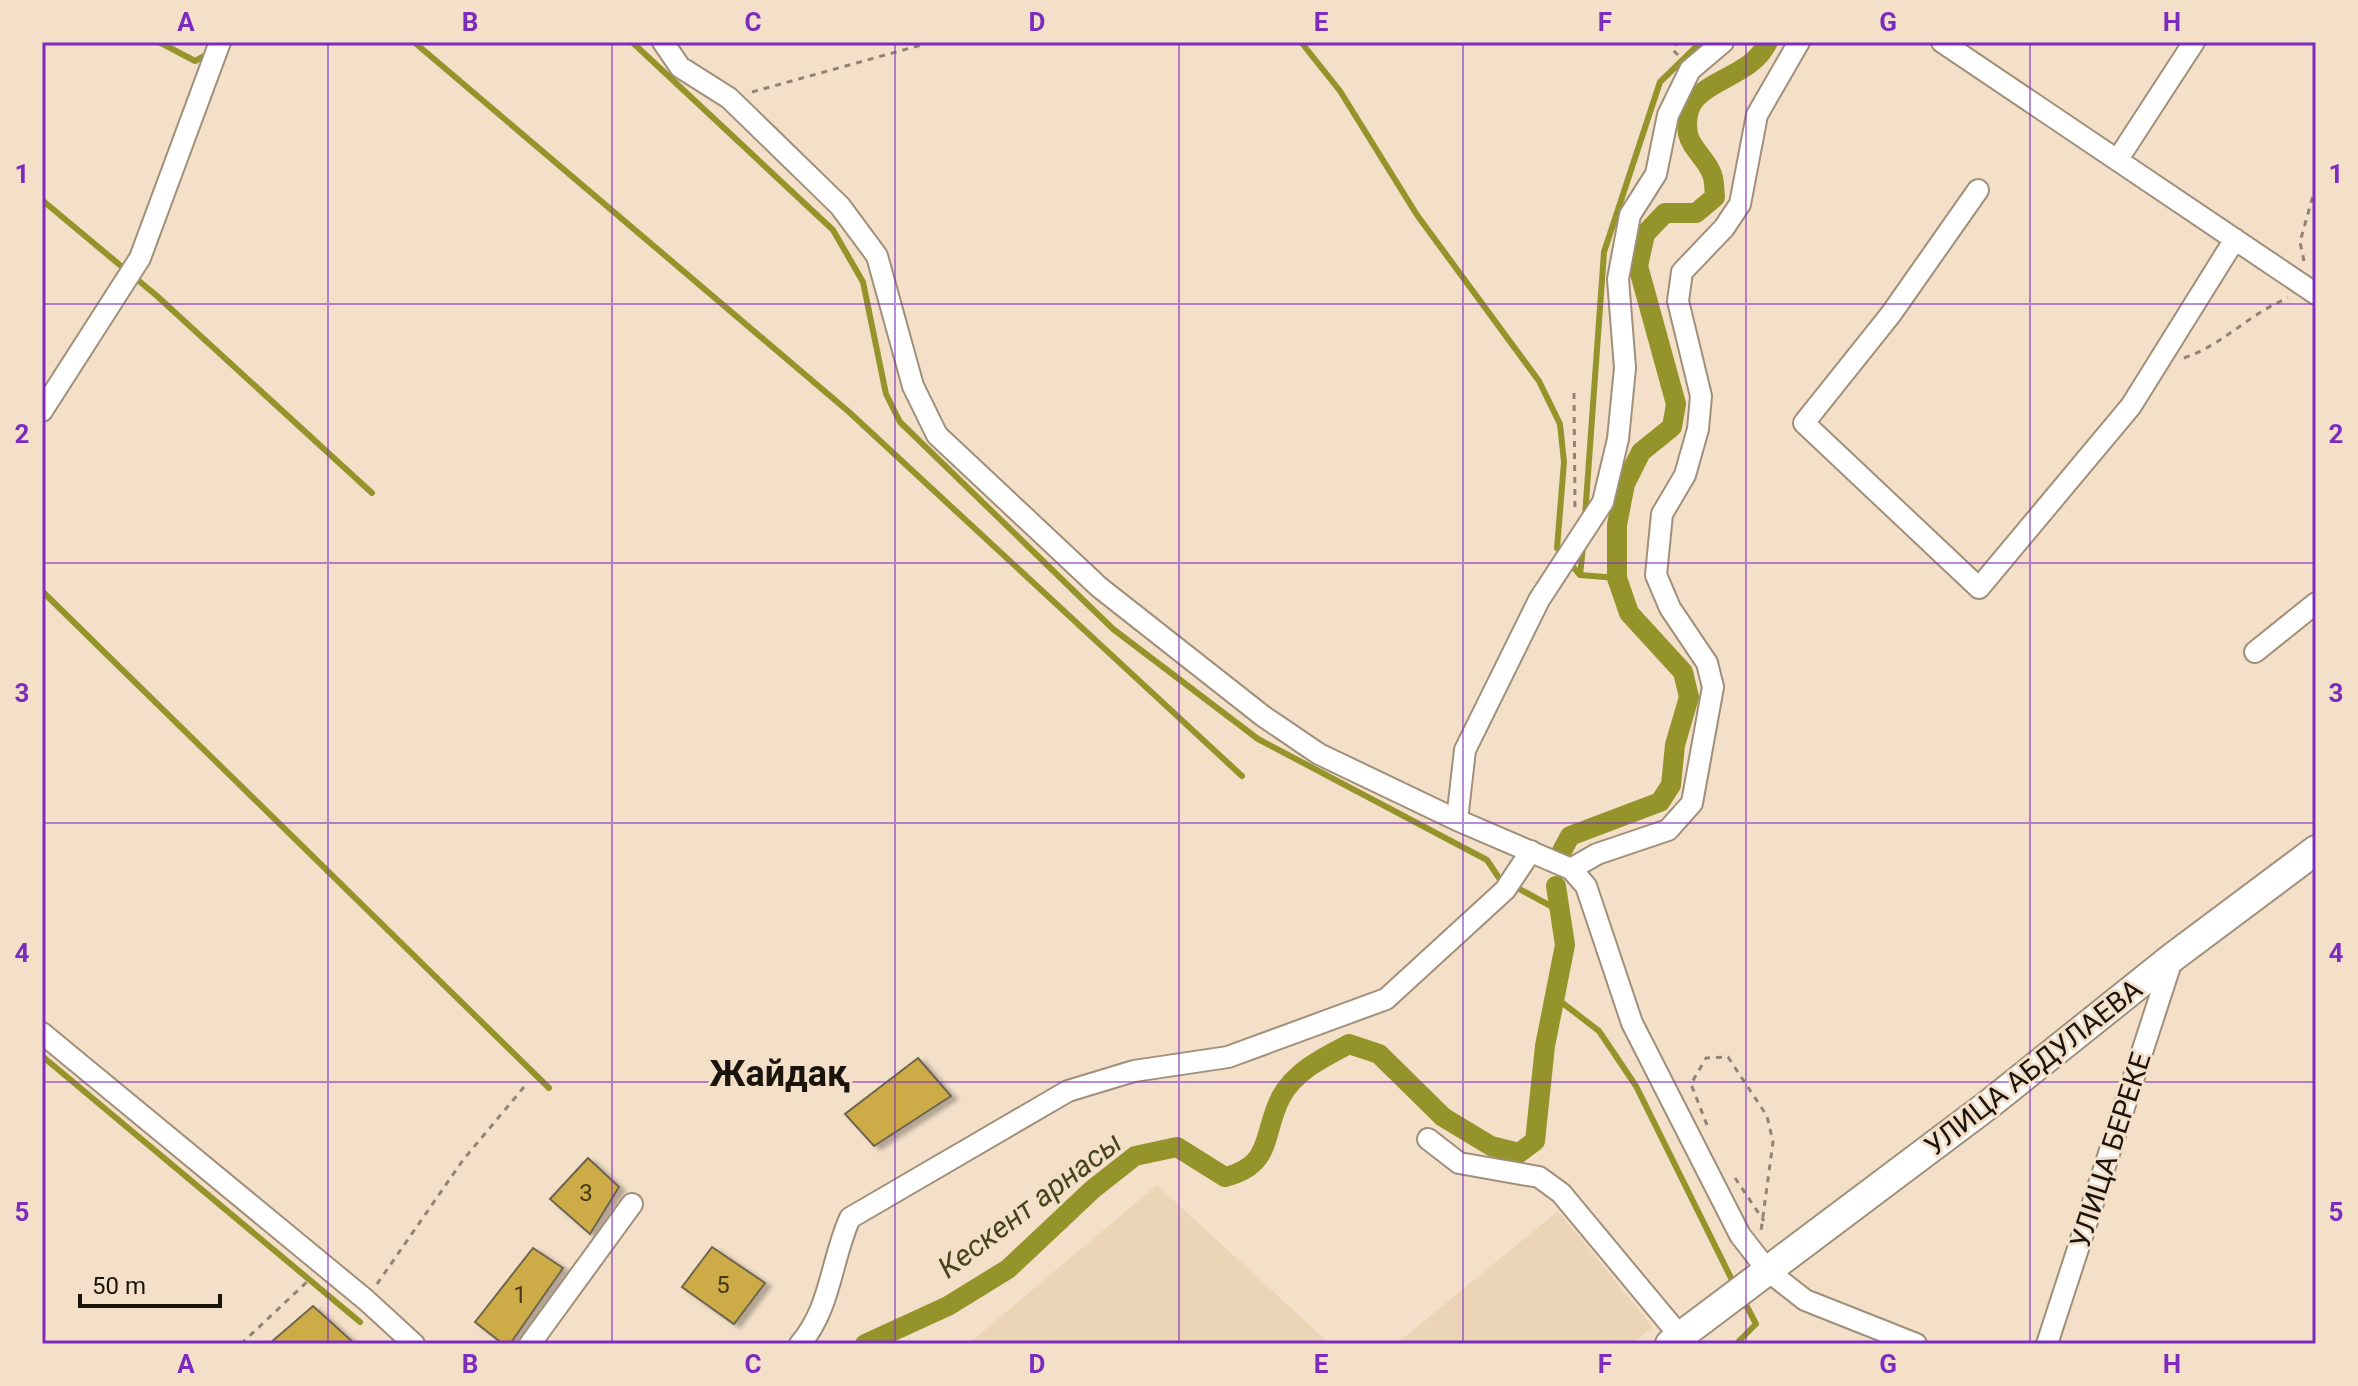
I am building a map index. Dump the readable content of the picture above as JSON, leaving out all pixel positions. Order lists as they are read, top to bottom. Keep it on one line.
{"streets":{"main road":["УЛИЦА АБДУЛАЕВА"],"street":["УЛИЦА БЕРЕКЕ"]},"crossings":[["УЛИЦА АБДУЛАЕВА","УЛИЦА БЕРЕКЕ"]],"districts":["Жайдақ"],"water":["Кескент арнасы"],"house_numbers":["3","5","1"],"scale_bar":"50 m","grid":{"columns":["A","B","C","D","E","F","G","H"],"rows":["1","2","3","4","5"]}}
